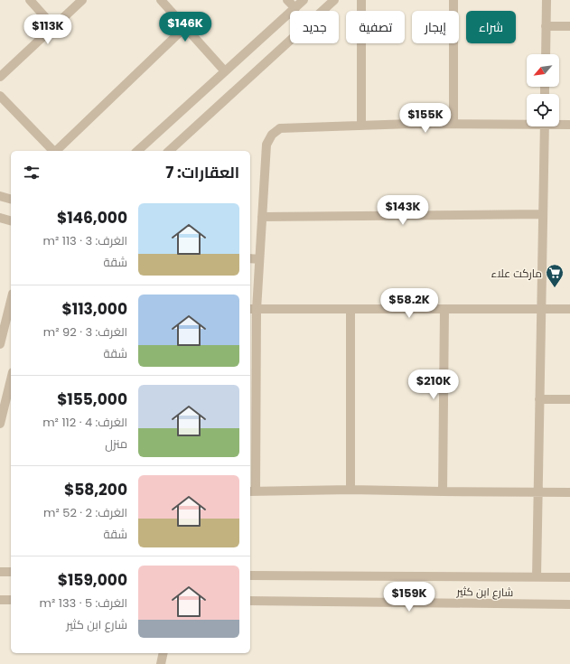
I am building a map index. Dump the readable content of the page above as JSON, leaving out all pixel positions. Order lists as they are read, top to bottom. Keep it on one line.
{"streets":{"street":["شارع ابن كثير"]},"places":{"supermarket":["ماركت علاء"]},"north":"bottom left","page":{"chip":["شراء","إيجار","تصفية","جديد"],"price":["$146K","$113K","$155K","$143K","$58.2K","$210K","$159K"],"heading":"العقارات: 7","list":[{"name":"$146,000","note":"الغرف: 3 · 113 m² · شقة"},{"name":"$113,000","note":"الغرف: 3 · 92 m² · شقة"},{"name":"$155,000","note":"الغرف: 4 · 112 m² · منزل"},{"name":"$58,200","note":"الغرف: 2 · 52 m² · شقة"},{"name":"$159,000","note":"الغرف: 5 · 133 m² · شارع ابن كثير"}]}}
